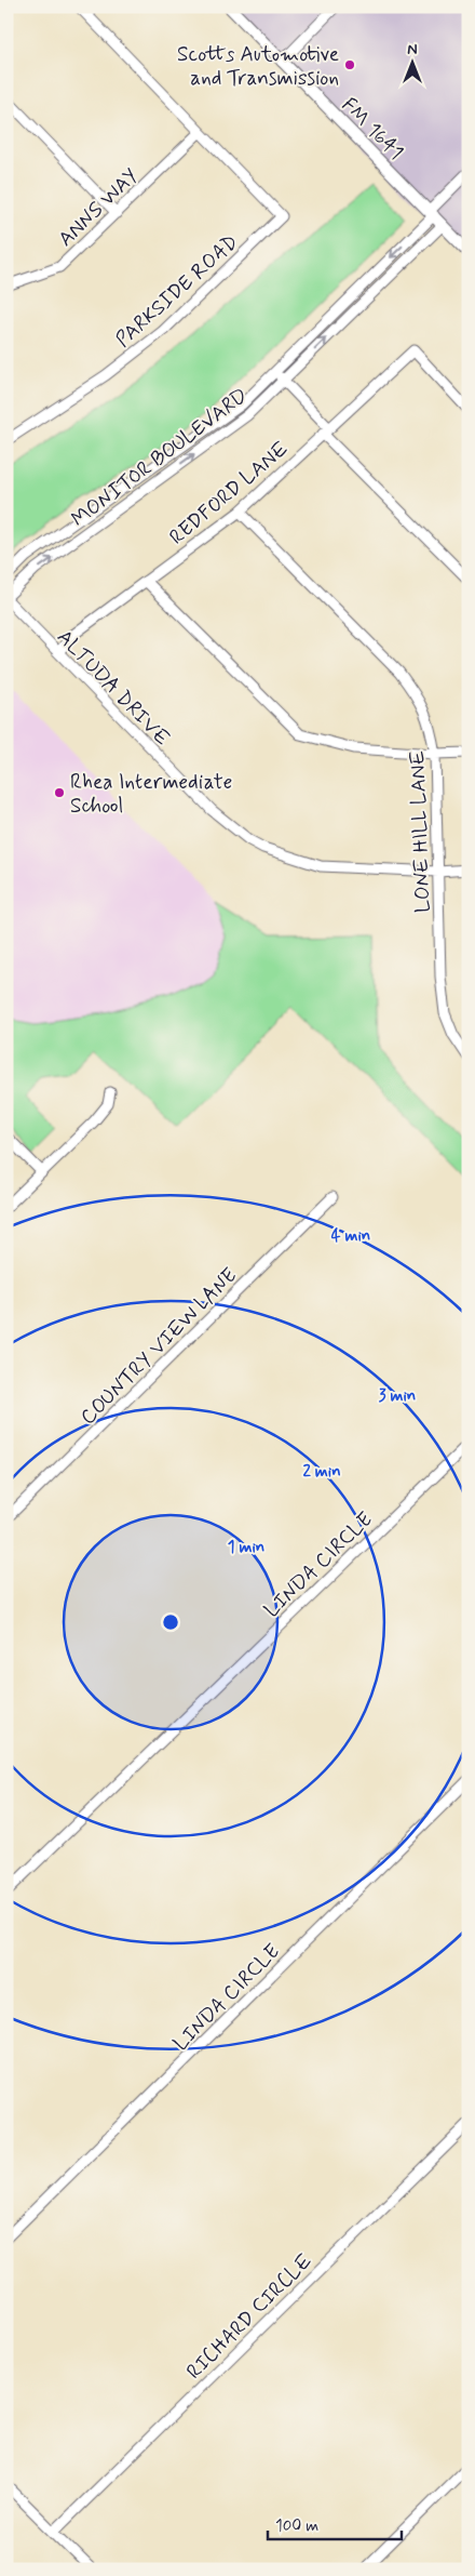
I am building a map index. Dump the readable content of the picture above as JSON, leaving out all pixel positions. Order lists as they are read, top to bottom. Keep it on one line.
{"streets":{"main road":["FM 1641"],"street":["ANNS WAY","PARKSIDE ROAD","MONITOR BOULEVARD","REDFORD LANE","ALTUDA DRIVE","LONE HILL LANE","COUNTRY VIEW LANE","LINDA CIRCLE","RICHARD CIRCLE"]},"crossings":[["FM 1641","MONITOR BOULEVARD"],["ANNS WAY","PARKSIDE ROAD"],["MONITOR BOULEVARD","ALTUDA DRIVE"],["REDFORD LANE","ALTUDA DRIVE"],["REDFORD LANE","LONE HILL LANE"],["ALTUDA DRIVE","LONE HILL LANE"]],"places":["Scotts Automotive and Transmission","Rhea Intermediate School"],"scale_bar":"100 m","north":"top","rings":["4 min","3 min","2 min","1 min"]}
